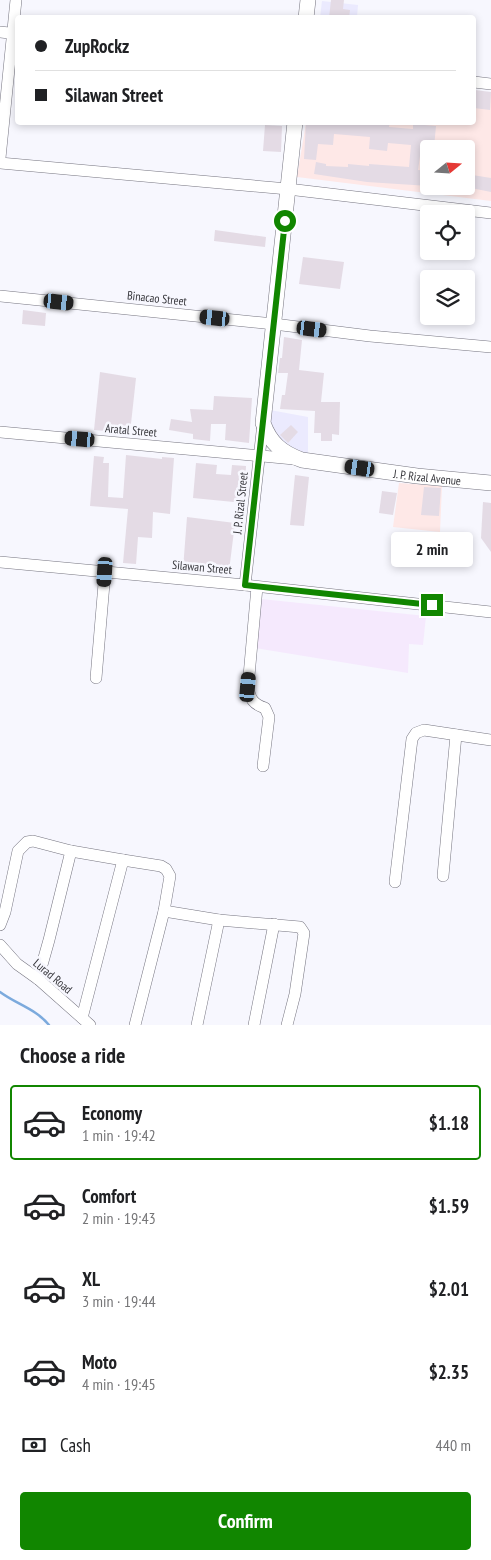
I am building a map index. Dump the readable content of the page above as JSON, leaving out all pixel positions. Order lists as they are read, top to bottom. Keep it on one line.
{"streets":{"main road":["J. P. Rizal Avenue"],"street":["Binacao Street","Aratal Street","J. P. Rizal Street","Silawan Street","Lurad Road"]},"crossings":[["Aratal Street","J. P. Rizal Avenue"],["Aratal Street","J. P. Rizal Street"],["J. P. Rizal Avenue","J. P. Rizal Street"],["J. P. Rizal Street","Silawan Street"]],"north":"right","page":{"banner":["ZupRockz","Silawan Street"],"bubble":"2 min","heading":"Choose a ride","list":[{"name":"Economy","note":"1 min · 19:42","value":"$1.18"},{"name":"Comfort","note":"2 min · 19:43","value":"$1.59"},{"name":"XL","note":"3 min · 19:44","value":"$2.01"},{"name":"Moto","note":"4 min · 19:45","value":"$2.35"}],"pay":["Cash","440 m"],"buttons":"Confirm"}}
